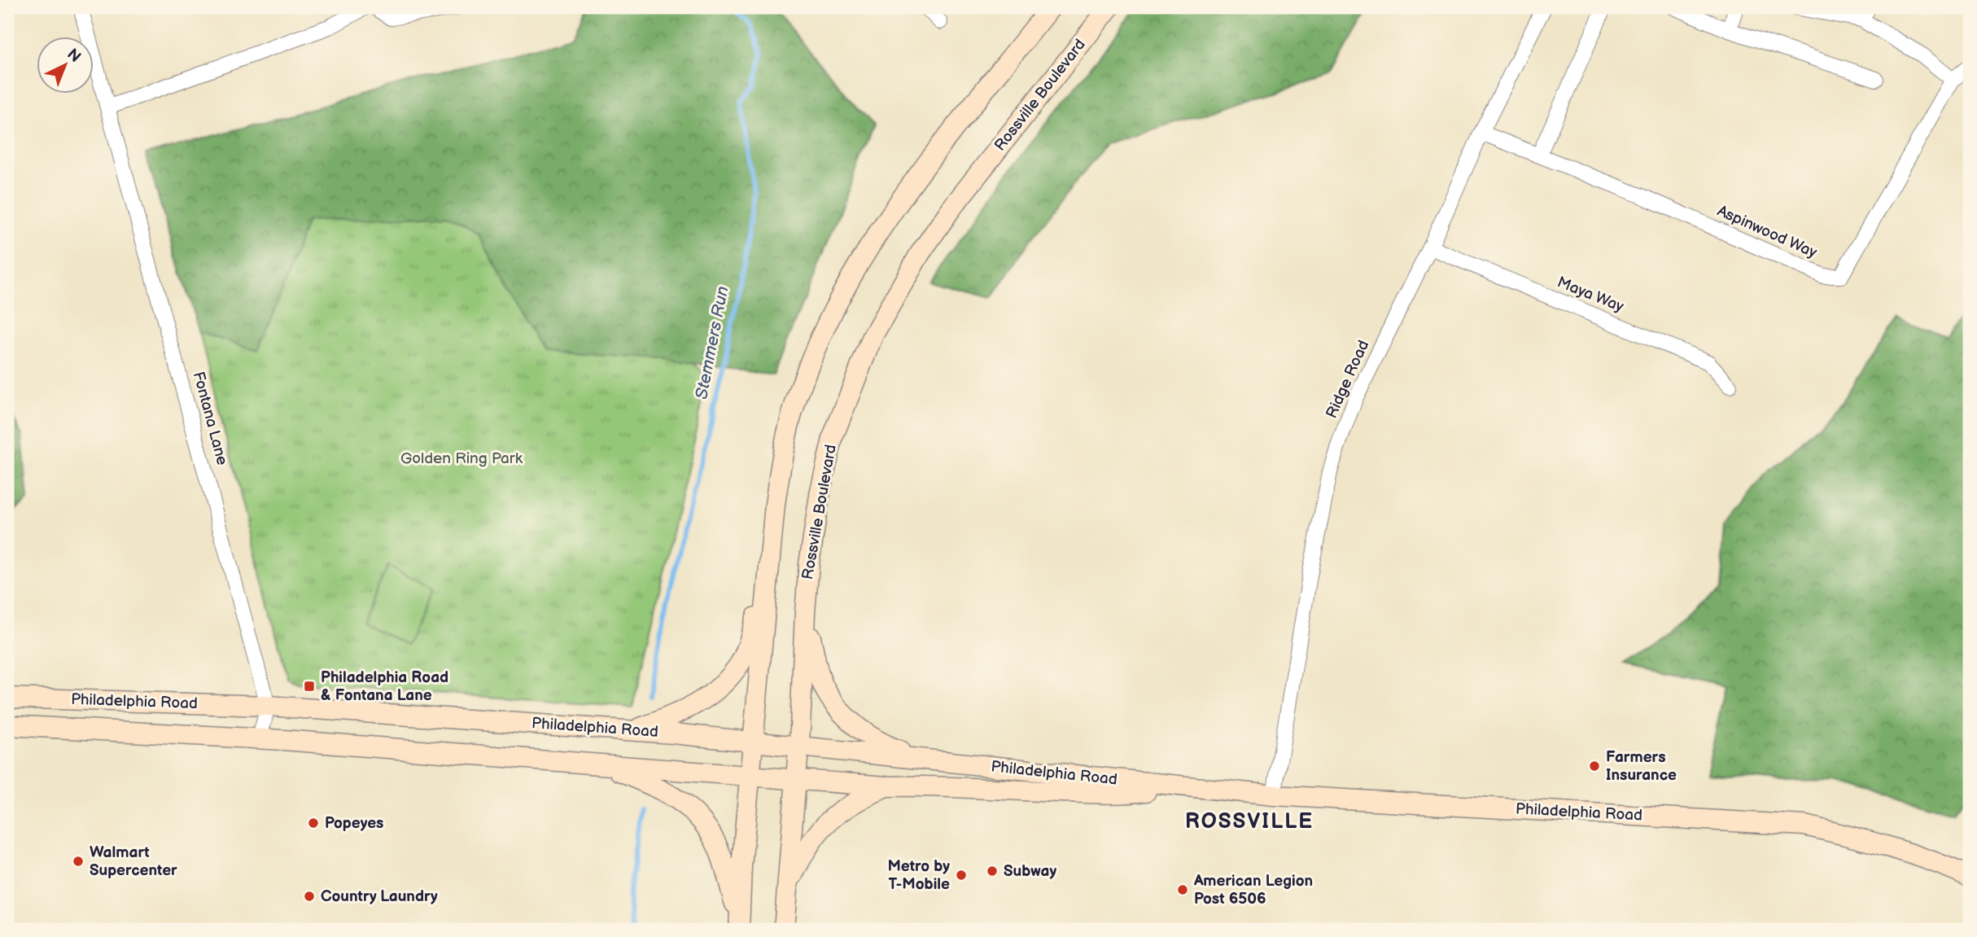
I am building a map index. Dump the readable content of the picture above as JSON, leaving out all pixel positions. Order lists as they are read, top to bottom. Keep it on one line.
{"streets":{"main road":["Rossville Boulevard","Philadelphia Road"],"street":["Aspinwood Way","Maya Way","Ridge Road","Fontana Lane"]},"crossings":[["Rossville Boulevard","Philadelphia Road"],["Aspinwood Way","Ridge Road"],["Maya Way","Ridge Road"],["Ridge Road","Philadelphia Road"],["Fontana Lane","Philadelphia Road"]],"districts":["ROSSVILLE"],"water":["Stemmers Run"],"parks":["Golden Ring Park"],"places":{"transit":["Philadelphia Road & Fontana Lane"],"other":["Farmers Insurance","Popeyes","Walmart Supercenter","Subway","Metro by T-Mobile","American Legion Post 6506","Country Laundry"]},"north":"top right"}
